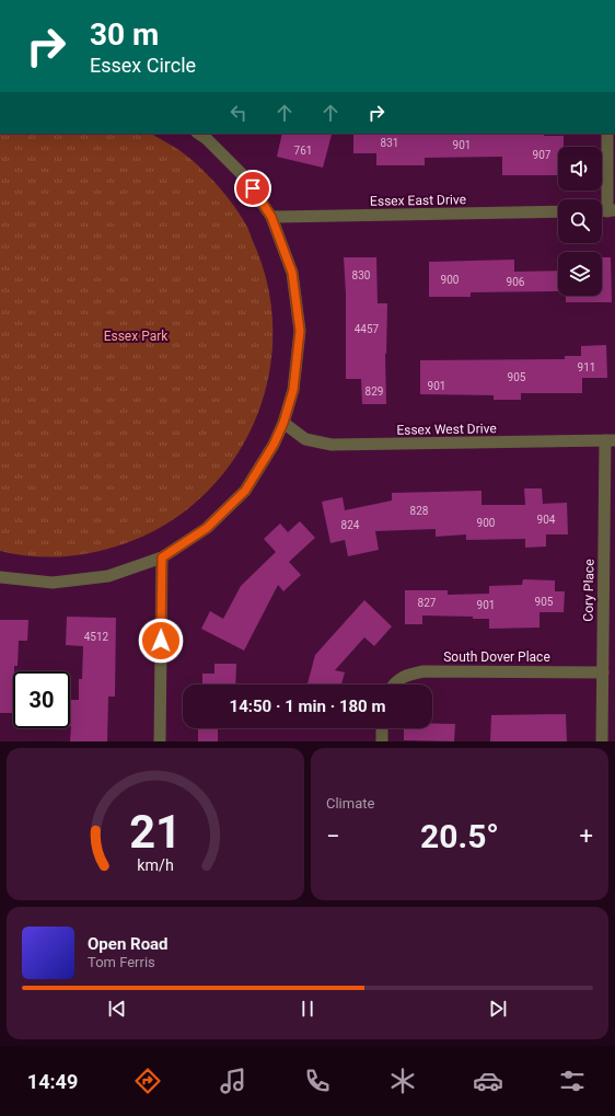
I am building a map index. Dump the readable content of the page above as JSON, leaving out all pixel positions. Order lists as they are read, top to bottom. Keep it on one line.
{"streets":{"street":["Essex East Drive","Essex West Drive","Cory Place","South Dover Place"]},"crossings":[["Essex West Drive","Cory Place"],["Cory Place","South Dover Place"]],"parks":["Essex Park"],"house_numbers":["831","901","761","907","830","900","906","4457","911","905","901","829","828","904","900","824","905","827","901","4512"],"page":{"turn":["30 m","Essex Circle"],"limit":"30","trip":"14:50 · 1 min · 180 m","tile":"Climate","heat":["−","20.5°","+"],"song":["Open Road","Tom Ferris"],"tabs":"14:49","gauge":["21","km/h"]}}
